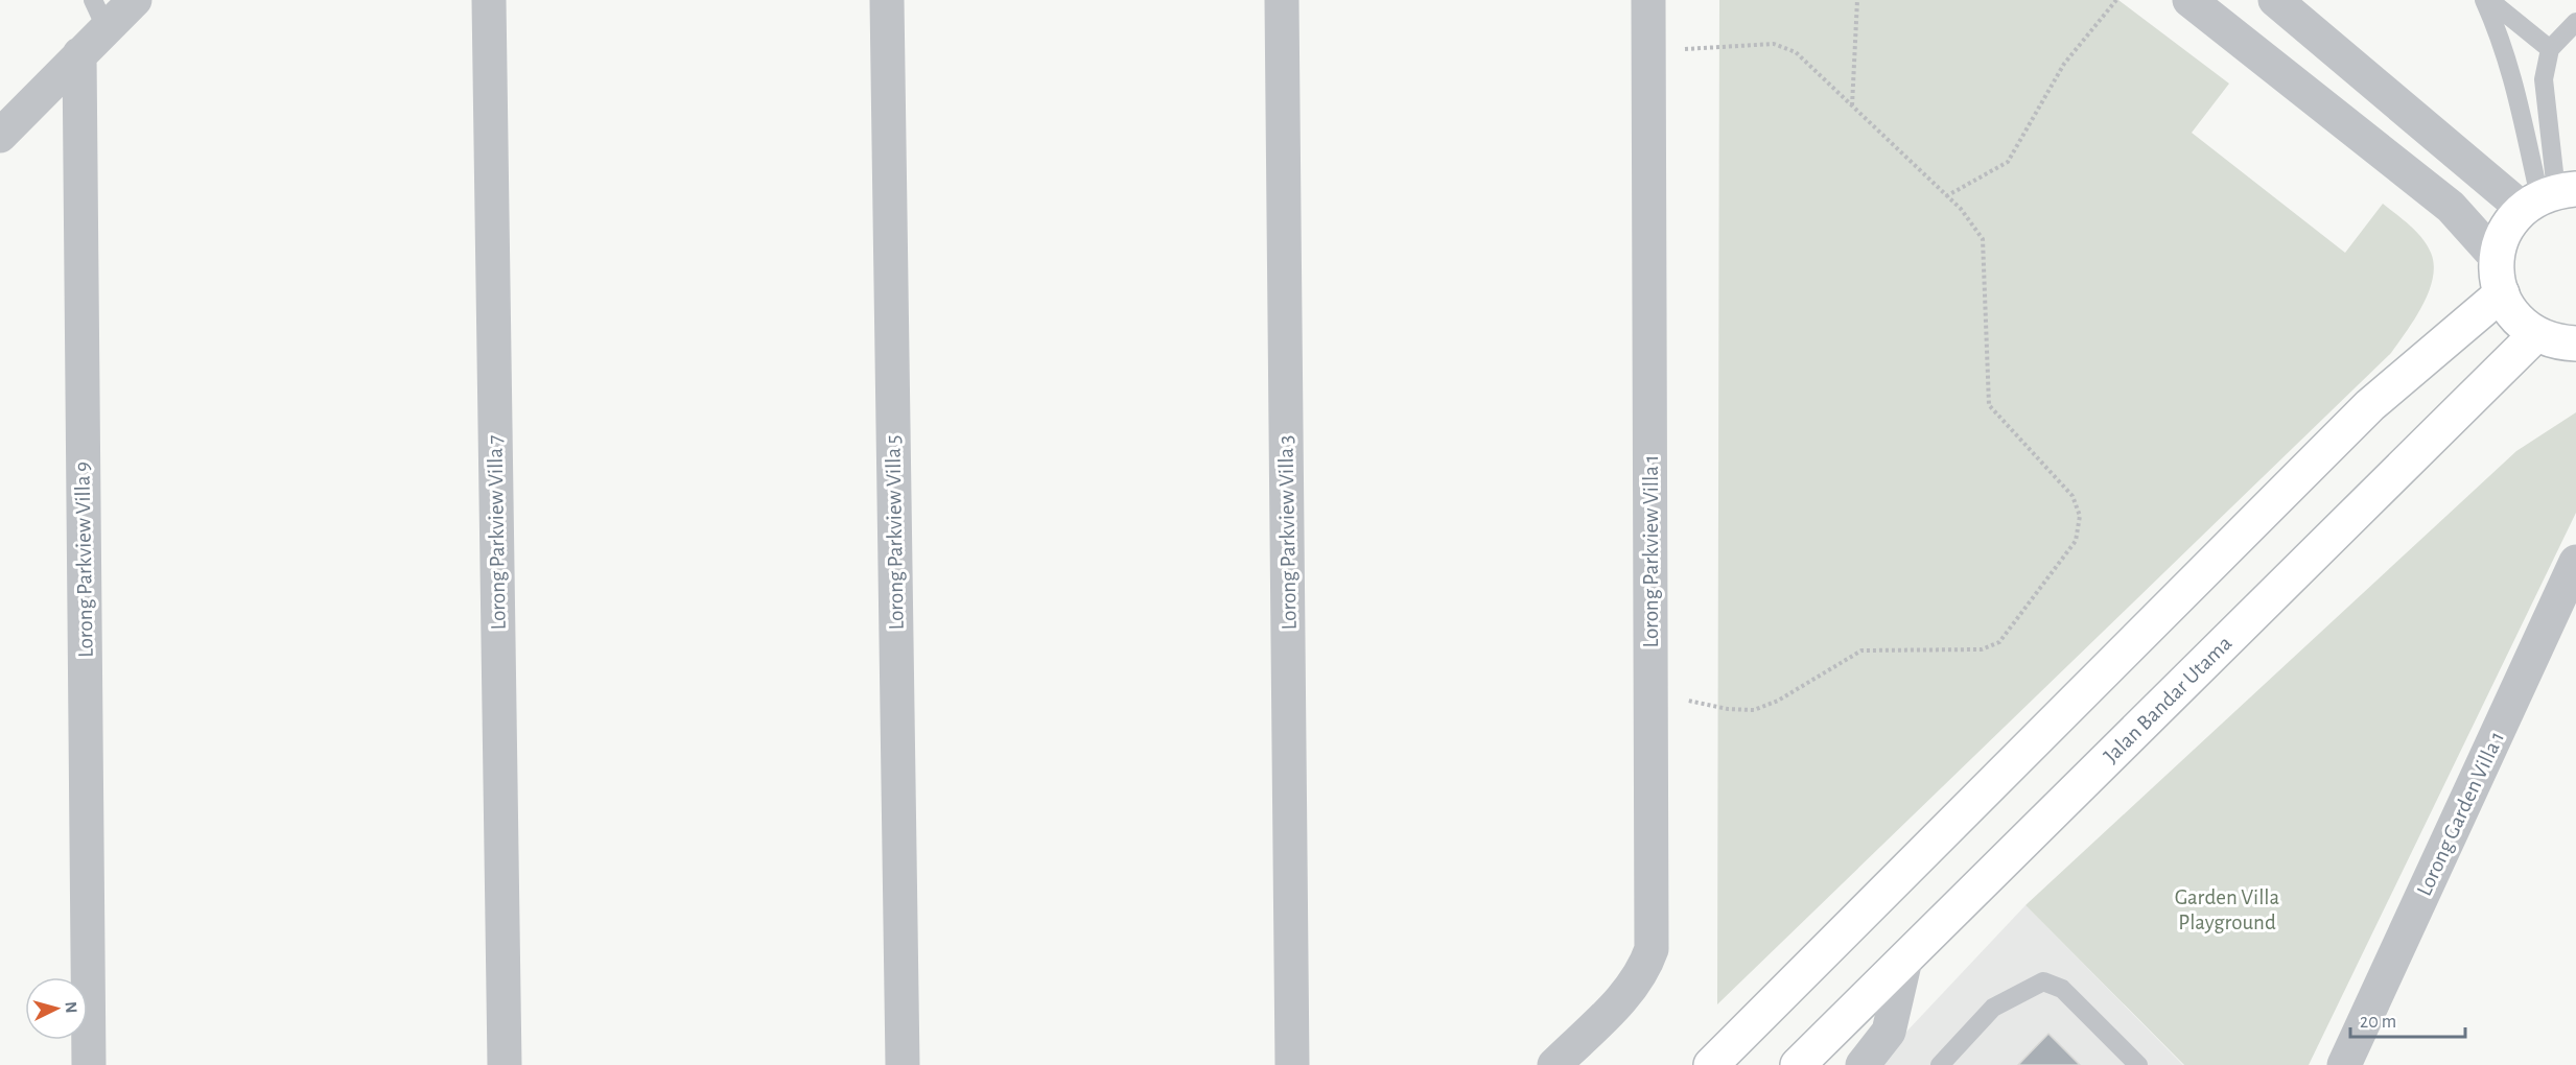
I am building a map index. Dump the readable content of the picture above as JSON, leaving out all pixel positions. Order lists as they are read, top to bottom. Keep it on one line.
{"streets":{"street":["Lorong Parkview Villa 7","Lorong Parkview Villa 5","Lorong Parkview Villa 3","Lorong Parkview Villa 1","Lorong Parkview Villa 9","Jalan Bandar Utama","Lorong Garden Villa 1"]},"parks":["Garden Villa Playground"],"scale_bar":"20 m","north":"right"}
